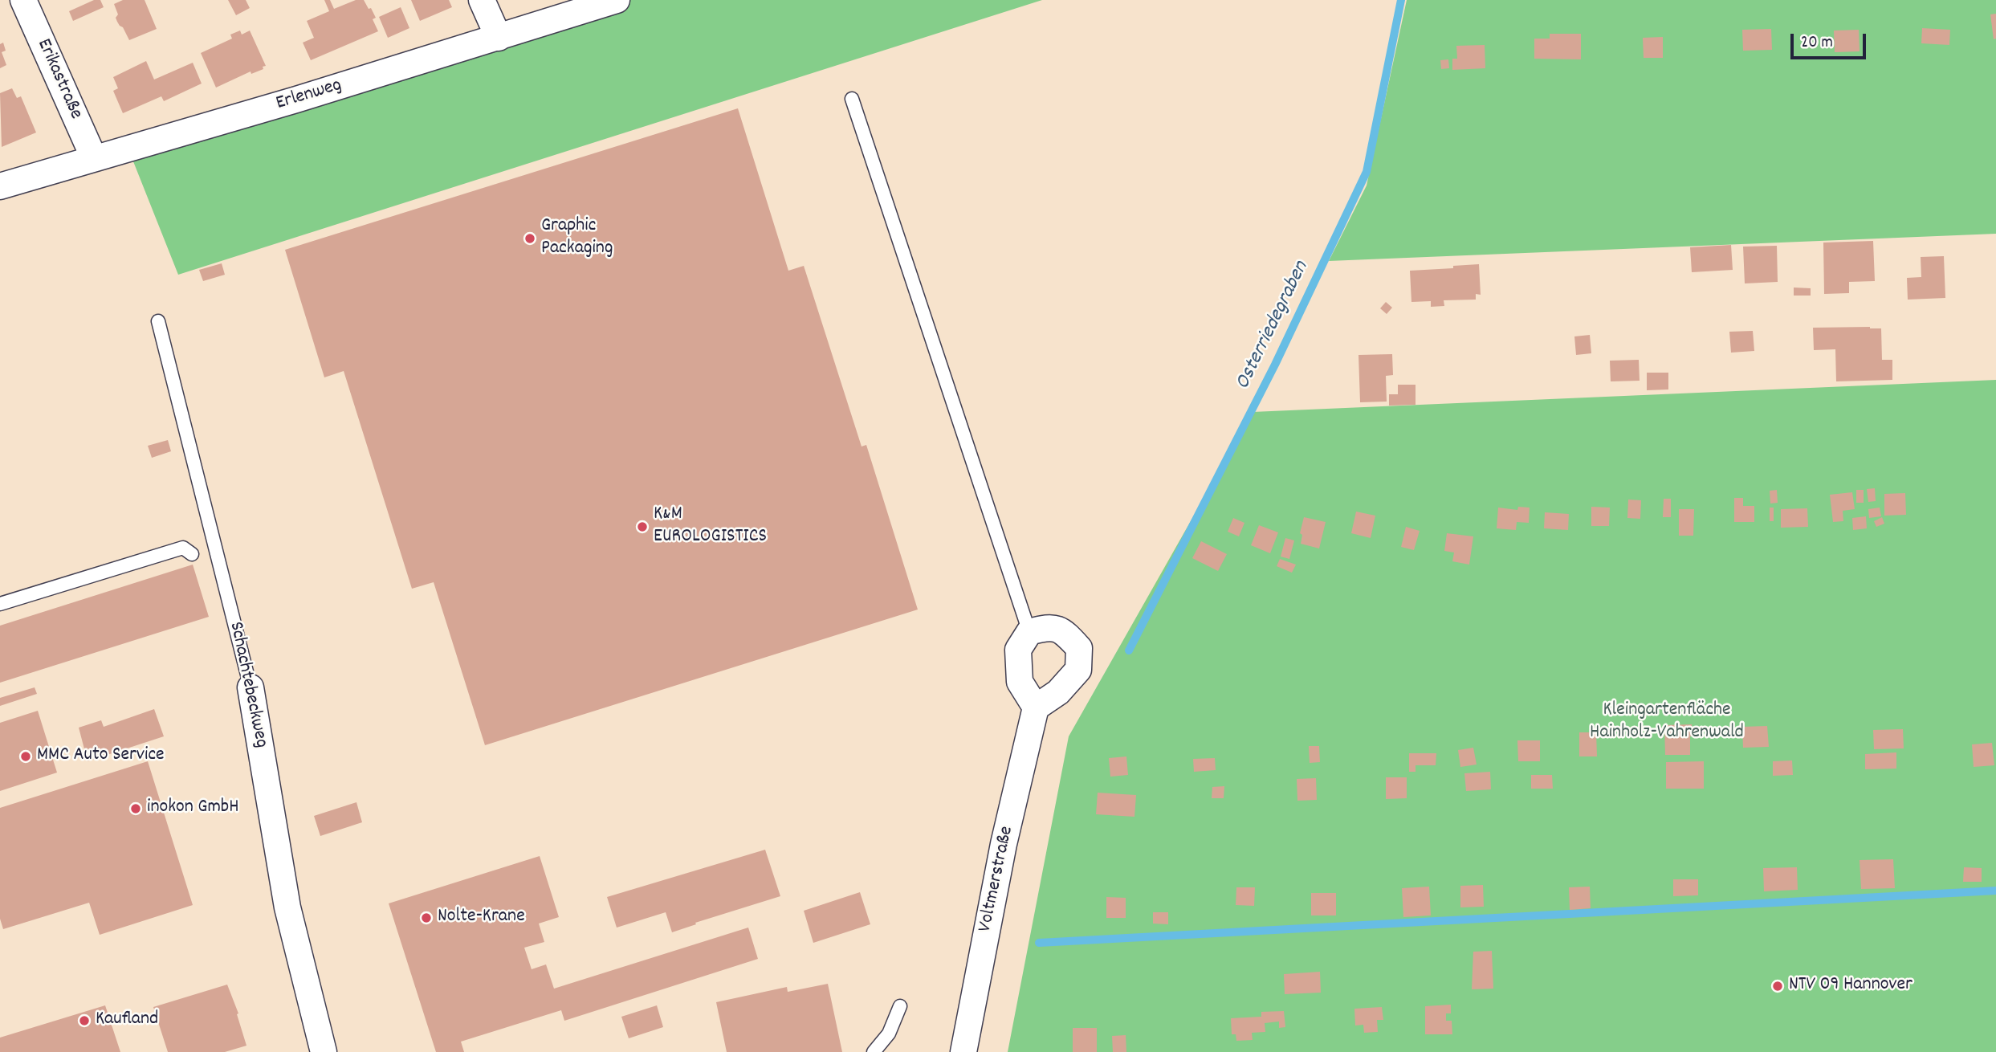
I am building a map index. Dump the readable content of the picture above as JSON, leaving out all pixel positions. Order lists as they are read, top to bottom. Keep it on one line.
{"streets":{"street":["Erikastraße","Erlenweg","Schachtebeckweg","Voltmerstraße"]},"crossings":[["Erikastraße","Erlenweg"]],"water":["Osterriedegraben"],"parks":["Kleingartenfläche Hainholz-Vahrenwald"],"places":["Graphic Packaging","K&M EUROLOGISTICS","MMC Auto Service","inokon GmbH","Nolte-Krane","NTV 09 Hannover","Kaufland"],"scale_bar":"20 m"}
